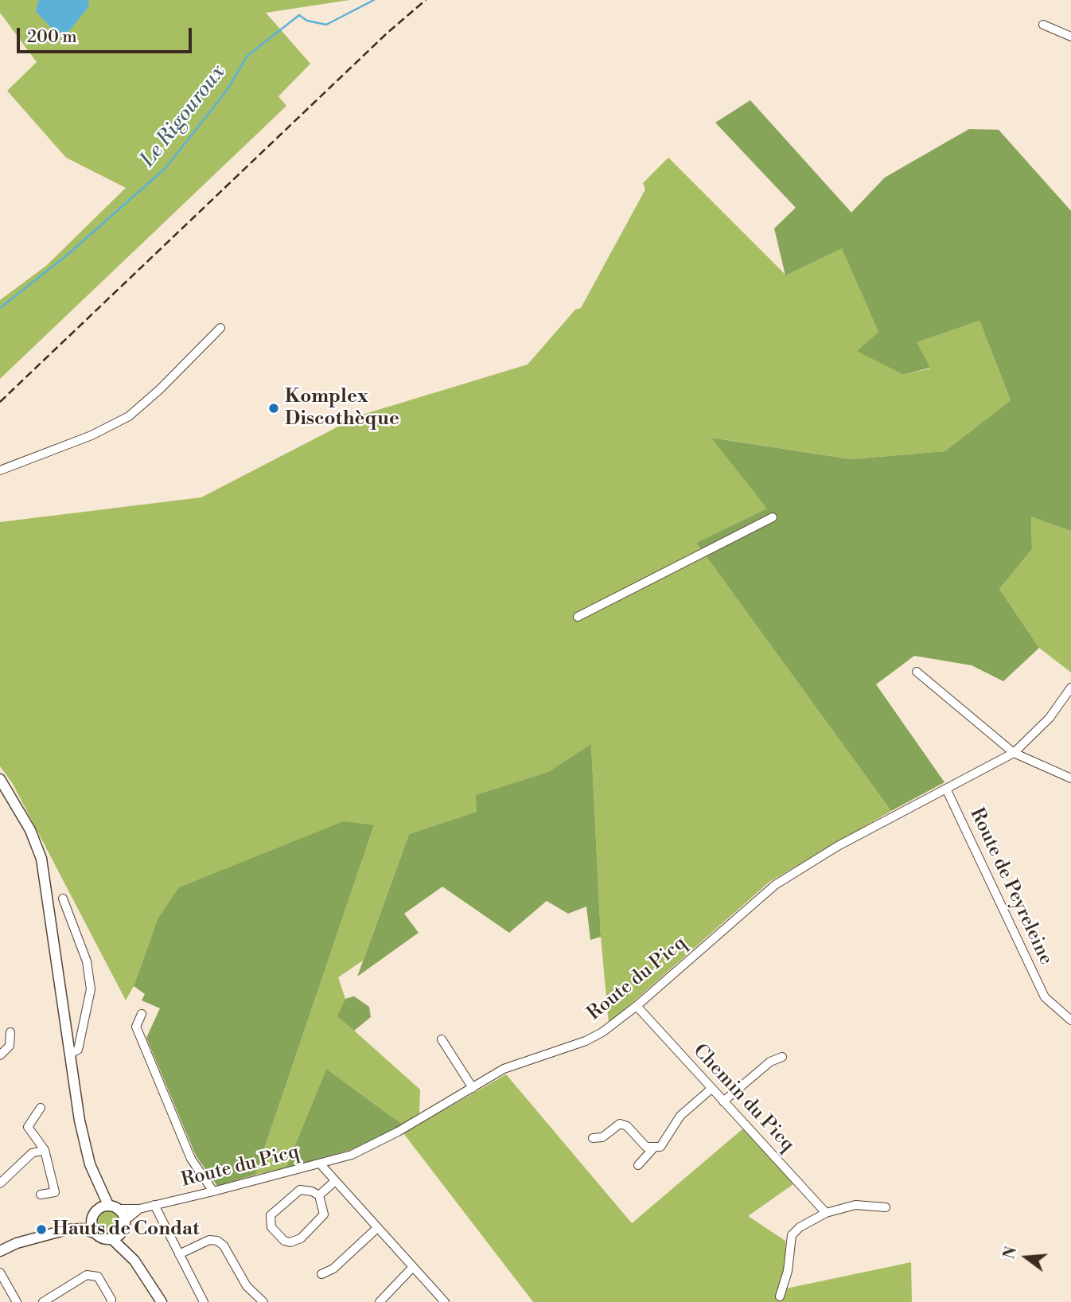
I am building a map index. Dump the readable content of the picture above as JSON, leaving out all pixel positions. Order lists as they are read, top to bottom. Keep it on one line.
{"streets":{"street":["Route de Peyreleine","Route du Picq","Chemin du Picq"]},"crossings":[["Route de Peyreleine","Route du Picq"],["Route du Picq","Chemin du Picq"]],"water":["Le Rigouroux"],"places":["Komplex Discothèque","Hauts de Condat"],"scale_bar":"200 m","north":"left"}
